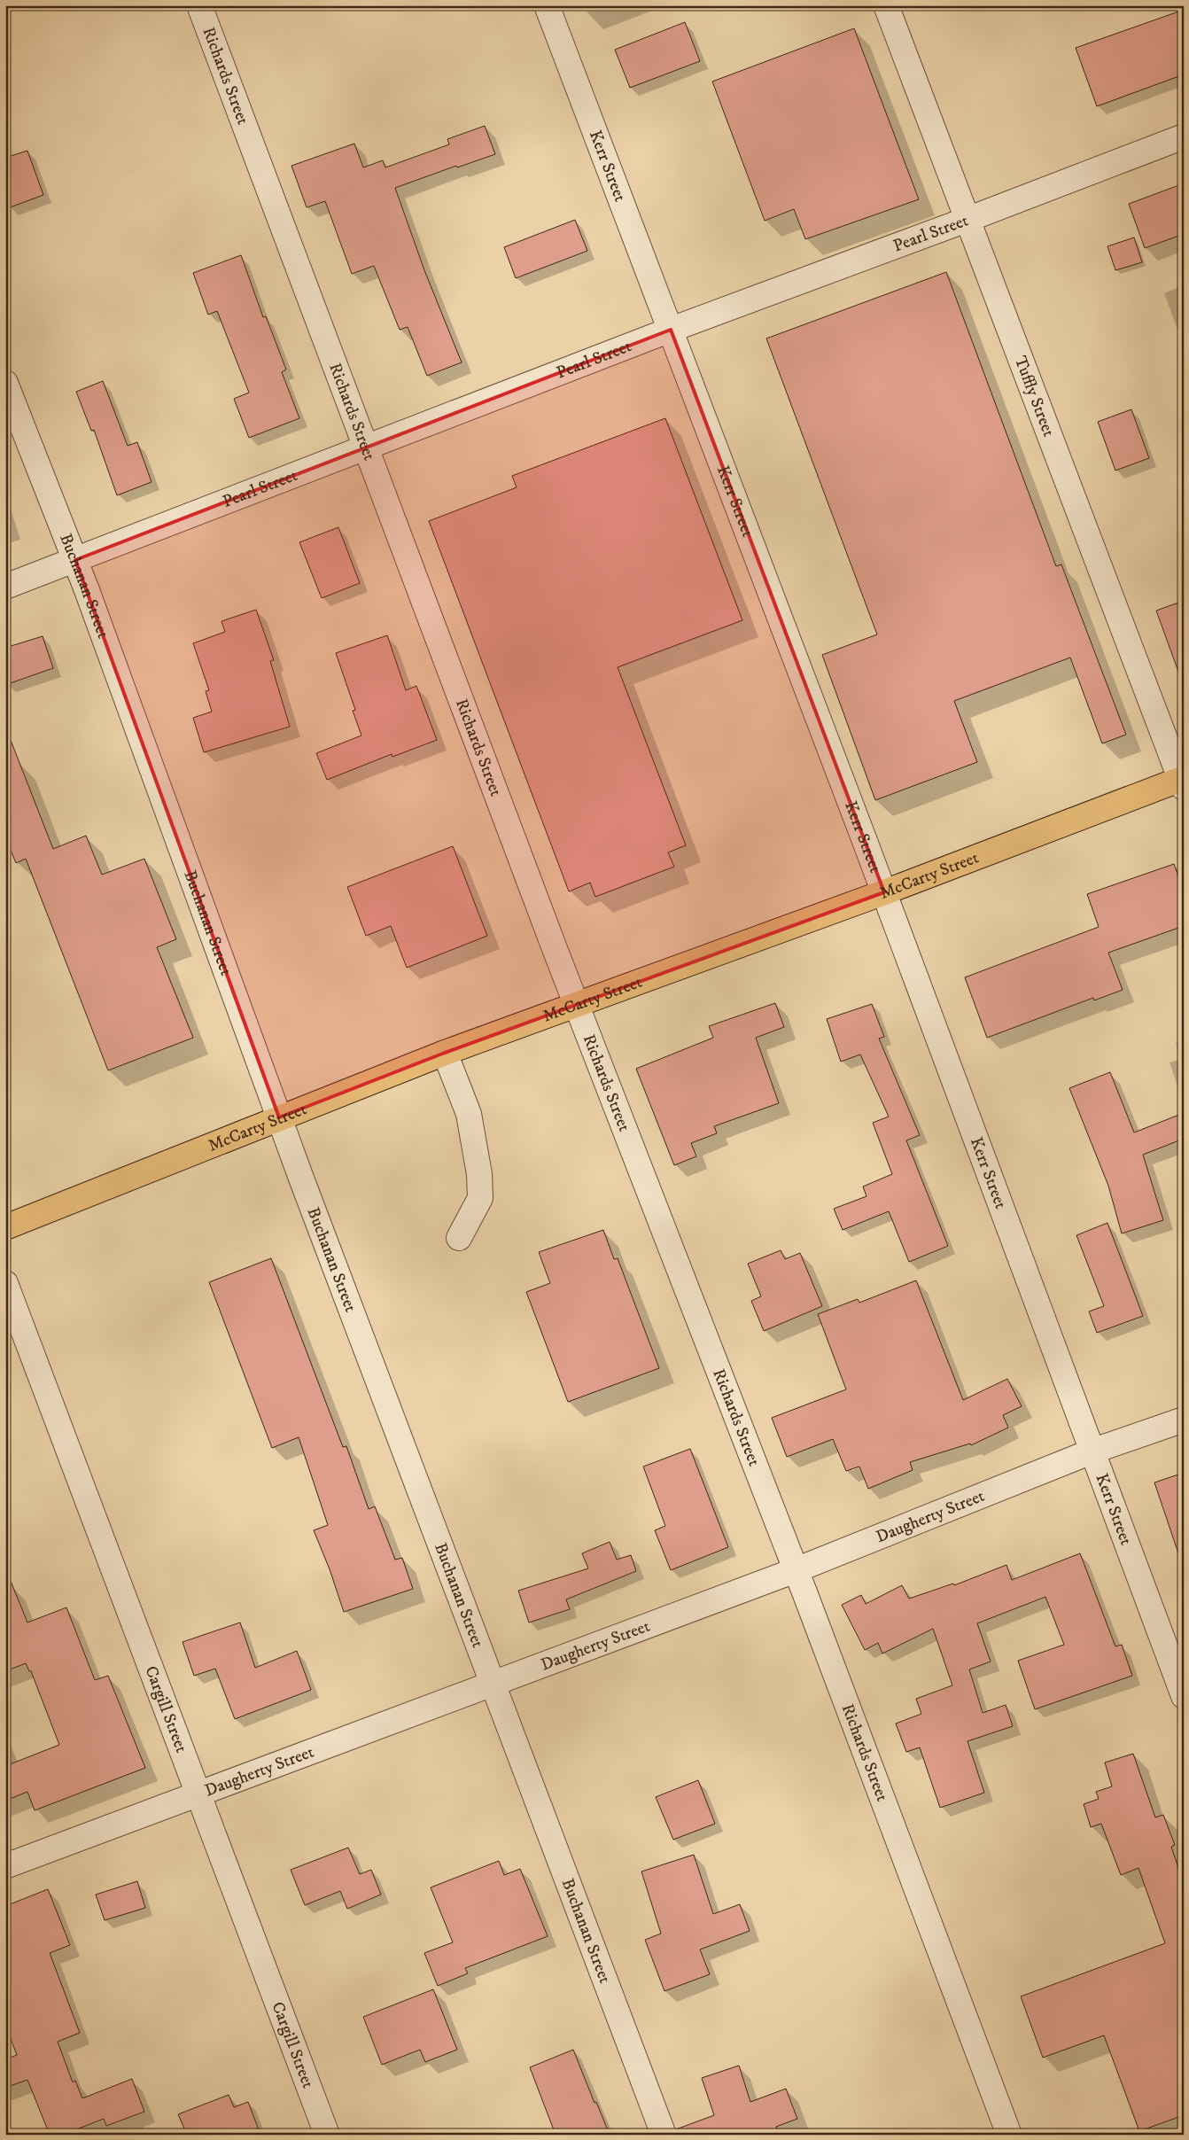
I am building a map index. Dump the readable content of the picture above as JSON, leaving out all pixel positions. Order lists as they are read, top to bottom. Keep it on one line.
{"streets":{"main road":["McCarty Street"],"street":["Richards Street","Kerr Street","Pearl Street","Tuffly Street","Buchanan Street","Daugherty Street","Cargill Street"]},"crossings":[["Richards Street","Pearl Street"],["Richards Street","McCarty Street"],["Richards Street","Daugherty Street"],["Kerr Street","Pearl Street"],["Kerr Street","McCarty Street"],["Kerr Street","Daugherty Street"],["Pearl Street","Tuffly Street"],["Pearl Street","Buchanan Street"],["Tuffly Street","McCarty Street"],["Buchanan Street","McCarty Street"],["Buchanan Street","Daugherty Street"],["Daugherty Street","Cargill Street"]]}
